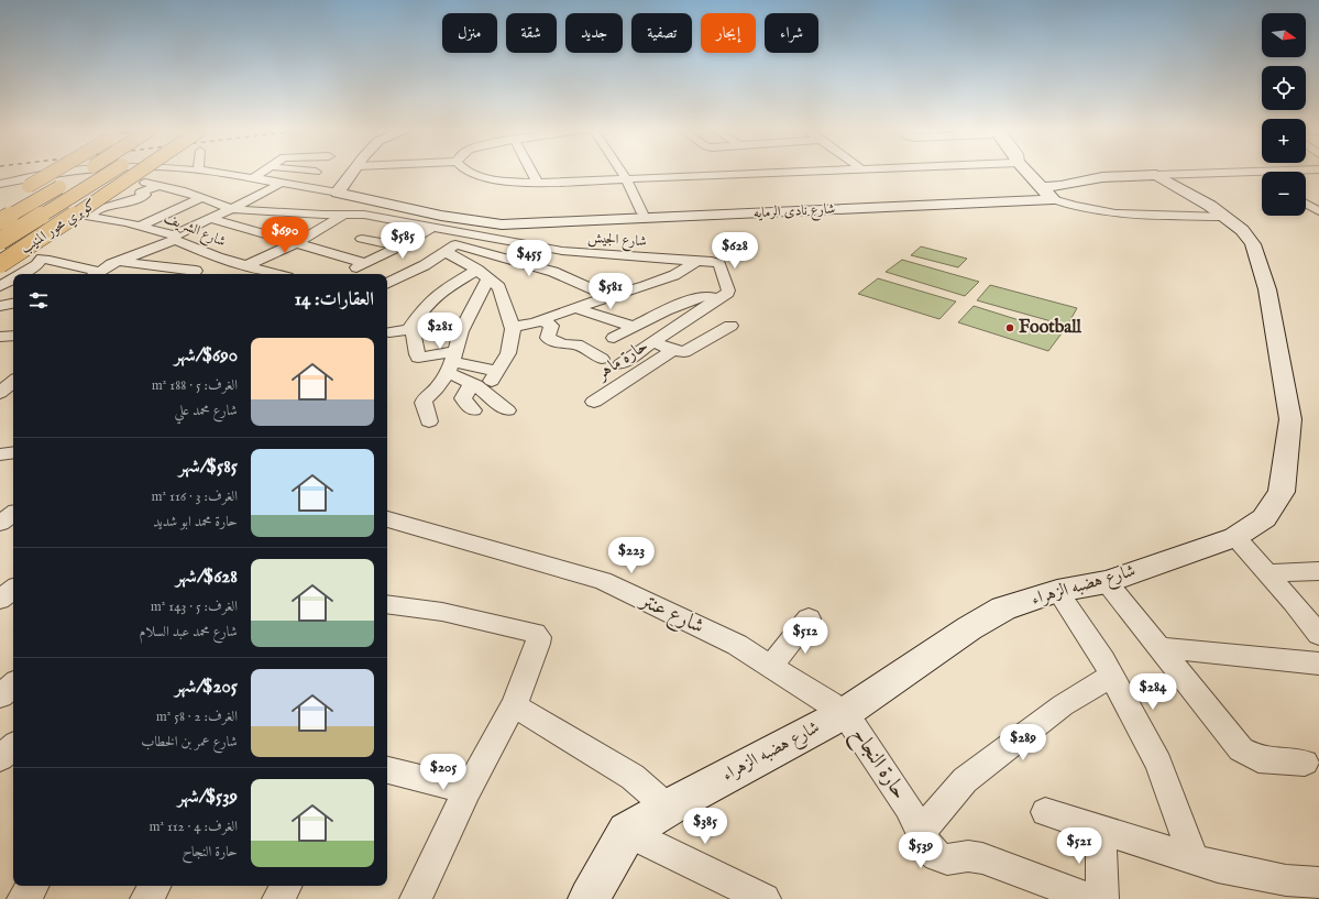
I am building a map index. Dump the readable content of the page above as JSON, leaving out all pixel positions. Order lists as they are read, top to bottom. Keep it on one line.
{"streets":{"highway":["كوبري محور المنيب"],"main road":["شارع نادى الرمايه","شارع هضبه الزهراء"],"street":["شارع الشريف","شارع الجيش","حارة ماهر","شارع عنتر","حارة النجاح"]},"crossings":[["شارع هضبه الزهراء","شارع عنتر"],["شارع هضبه الزهراء","حارة النجاح"],["شارع عنتر","حارة النجاح"]],"places":["Football"],"north":"right","page":{"map_buttons":["+","−"],"chip":["شراء","إيجار","تصفية","جديد","شقة","منزل"],"price":["$690","$585","$628","$455","$581","$281","$223","$512","$284","$289","$205","$385","$521","$539"],"heading":"العقارات: 14","list":[{"name":"$690/شهر","note":"الغرف: 5 · 188 m² · شارع محمد علي"},{"name":"$585/شهر","note":"الغرف: 3 · 116 m² · حارة محمد ابو شديد"},{"name":"$628/شهر","note":"الغرف: 5 · 143 m² · شارع محمد عبد السلام"},{"name":"$205/شهر","note":"الغرف: 2 · 58 m² · شارع عمر بن الخطاب"},{"name":"$539/شهر","note":"الغرف: 4 · 112 m² · حارة النجاح"}]}}
